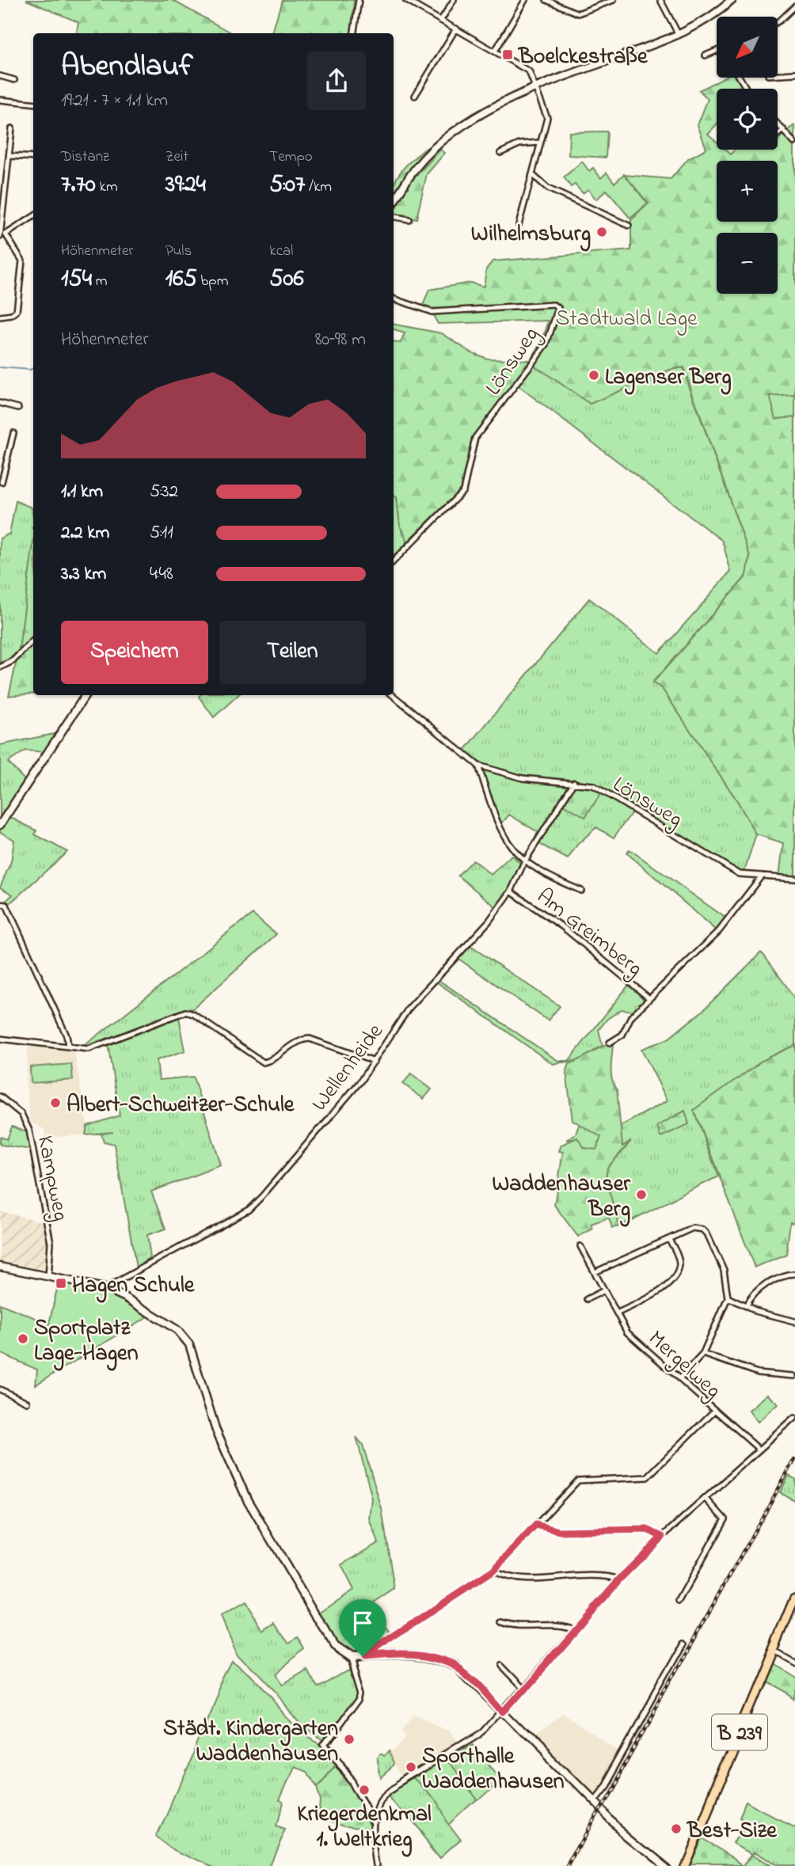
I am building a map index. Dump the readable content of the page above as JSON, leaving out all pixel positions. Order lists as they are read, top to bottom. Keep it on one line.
{"streets":{"main road":["B 239"],"street":["Lönsweg","Am Greimberg","Wellenheide","Kampweg","Mergelweg"]},"crossings":[["Lönsweg","Am Greimberg"],["Lönsweg","Wellenheide"],["Am Greimberg","Wellenheide"]],"parks":["Stadtwald Lage"],"places":{"transit":["Boelckestraße","Hagen Schule"],"other":["Wilhelmsburg","Lagenser Berg","Albert-Schweitzer-Schule","Waddenhauser Berg","Sportplatz Lage-Hagen","Städt. Kindergarten Waddenhausen","Sporthalle Waddenhausen","Kriegerdenkmal 1. Weltkrieg","Best-Size"]},"north":"bottom left","page":{"map_buttons":["+","−"],"heading":["Abendlauf","19:21 · 7 × 1.1 km"],"stats":[["Distanz","7.70 km"],["Zeit","39:24"],["Tempo","5:07 /km"],["Höhenmeter","154 m"],["Puls","165 bpm"],["kcal","506"]],"chart":["Höhenmeter","80–98 m"],"list":[{"name":"1.1 km","note":"5:32"},{"name":"2.2 km","note":"5:11"},{"name":"3.3 km","note":"4:48"}],"buttons":["Speichern","Teilen"]}}
